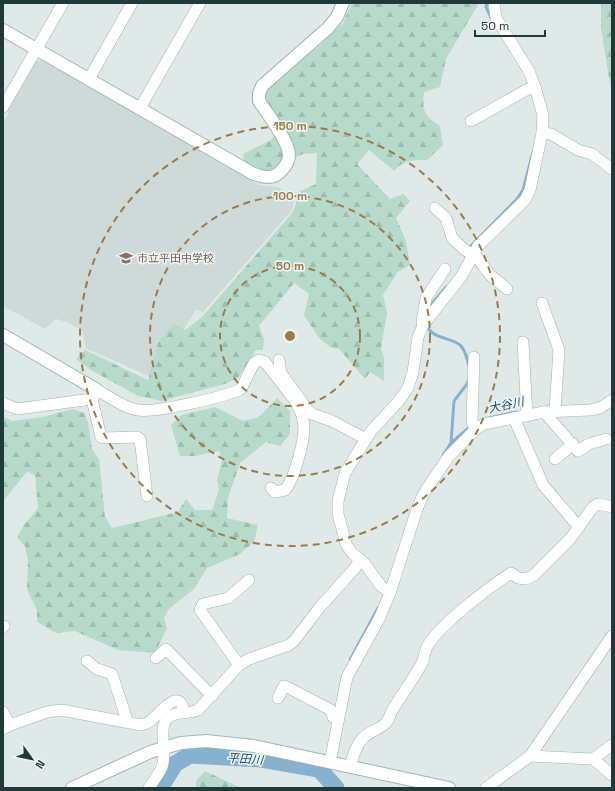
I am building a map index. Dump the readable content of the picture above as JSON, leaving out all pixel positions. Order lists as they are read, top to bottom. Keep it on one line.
{"water":["大谷川","平田川"],"places":{"school or university":["市立平田中学校"]},"scale_bar":"50 m","north":"bottom right","rings":["150 m","100 m","50 m"]}
